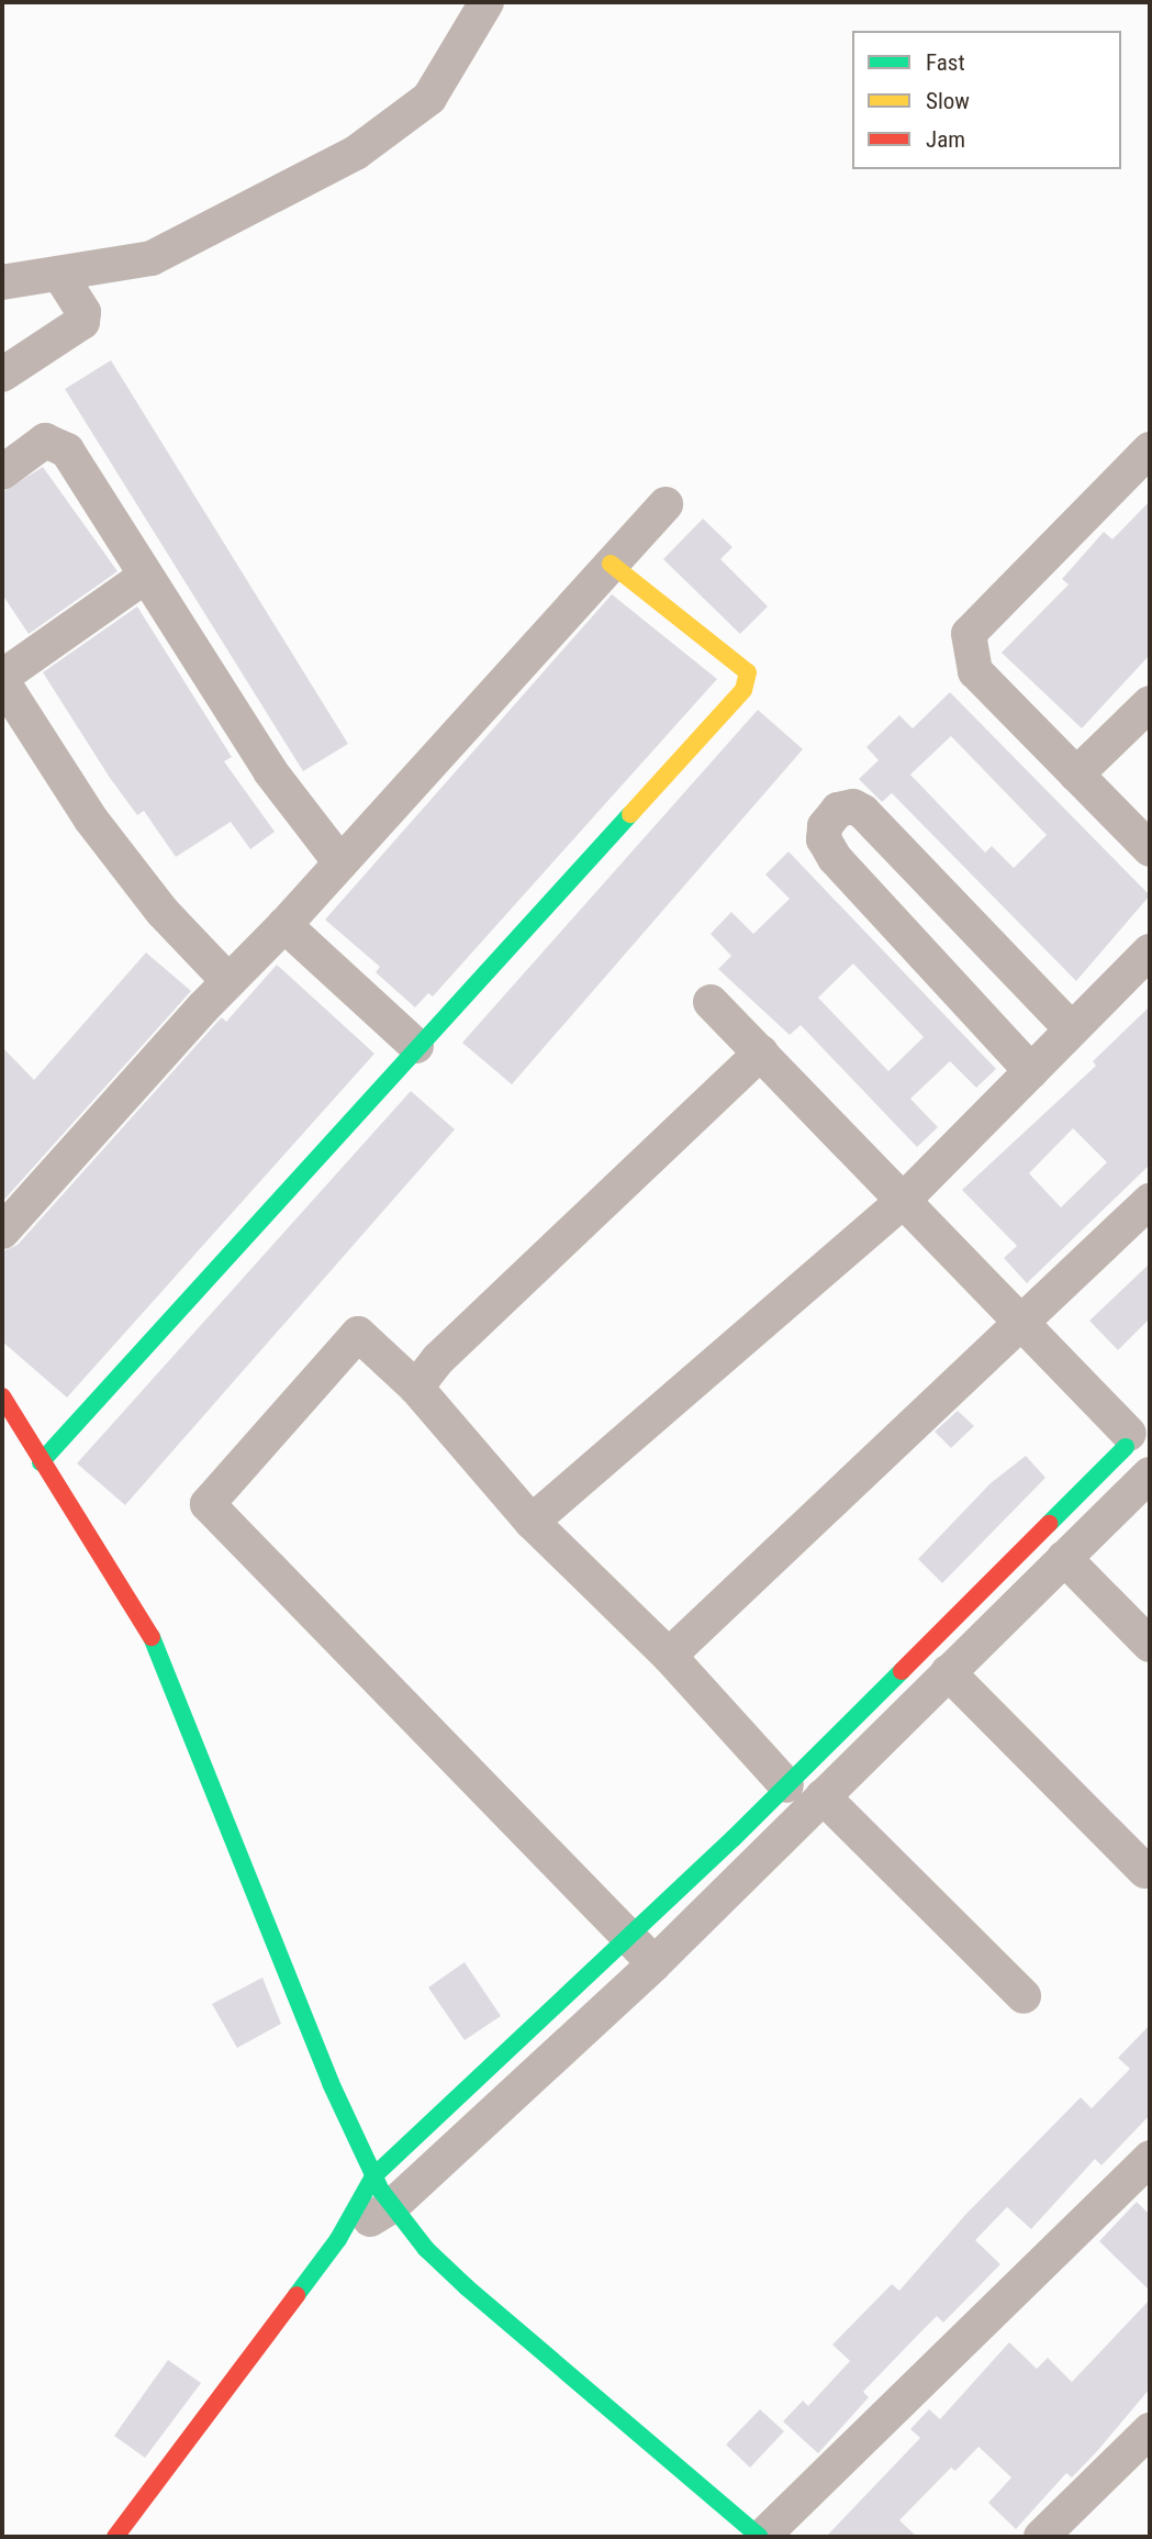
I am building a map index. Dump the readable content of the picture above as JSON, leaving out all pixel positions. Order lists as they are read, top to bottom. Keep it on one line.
{"legend":["Fast","Slow","Jam"]}
